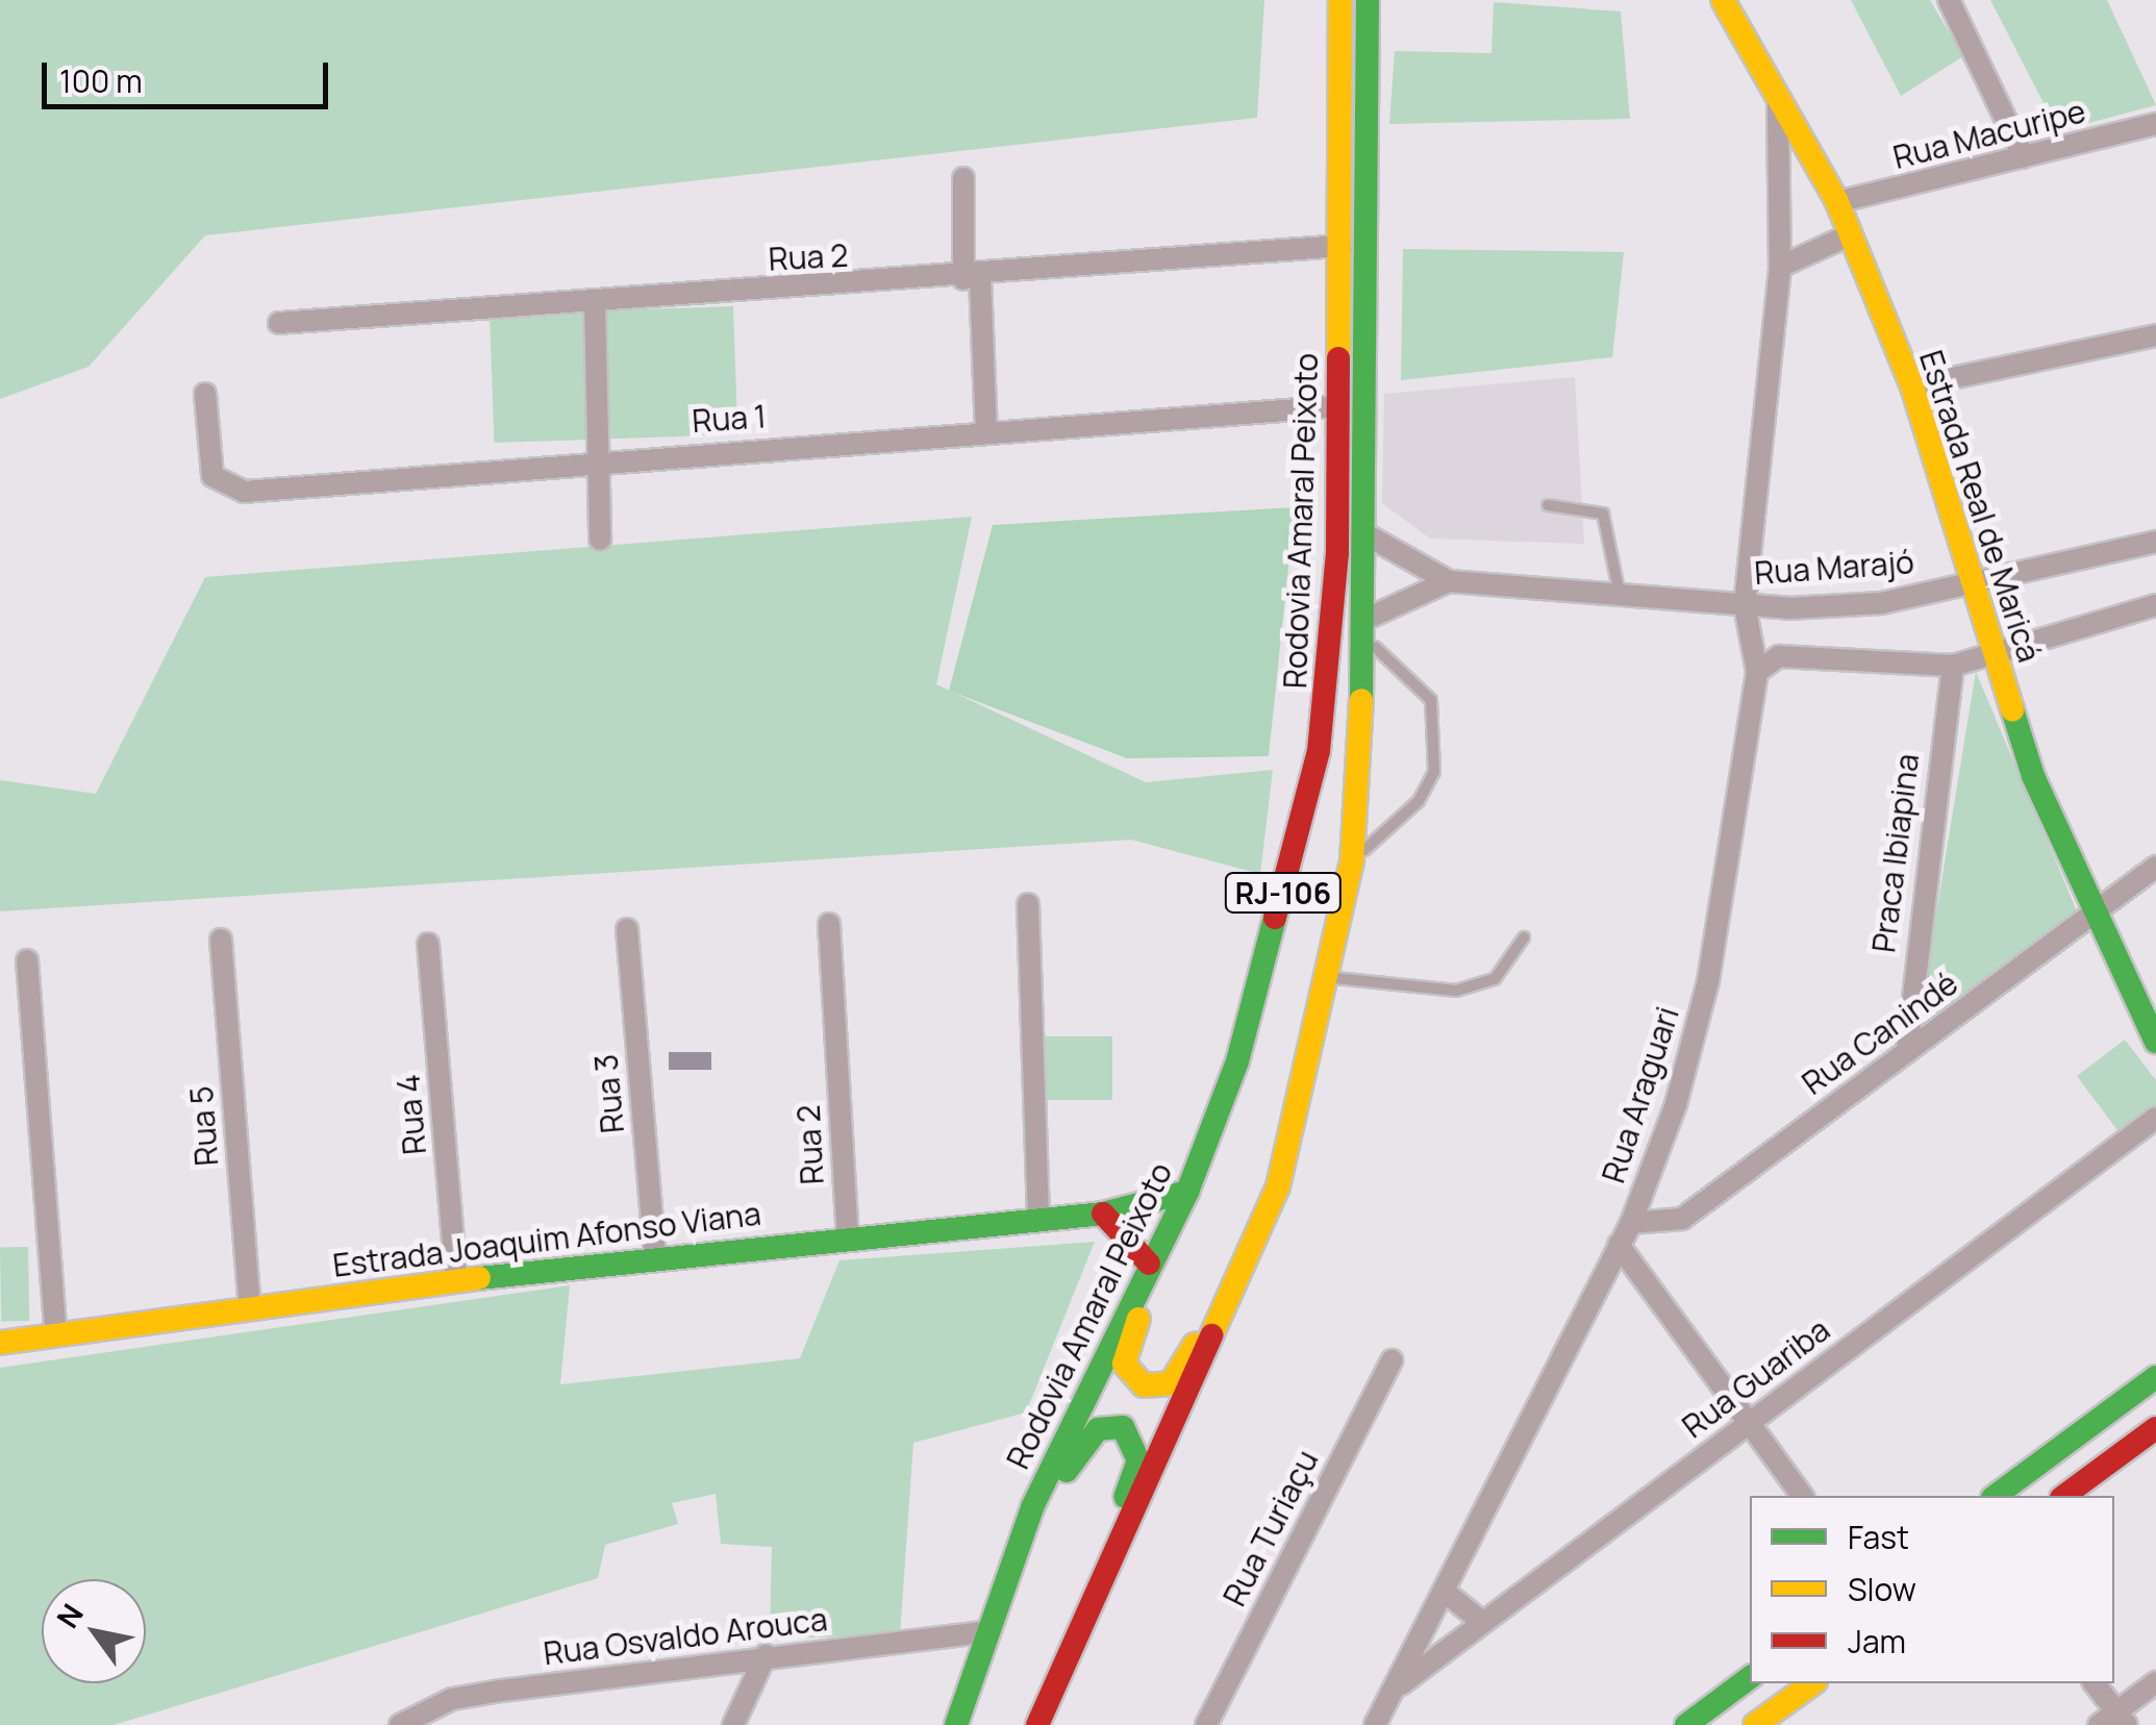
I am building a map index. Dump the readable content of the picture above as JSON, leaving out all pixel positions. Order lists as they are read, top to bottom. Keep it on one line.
{"streets":{"main road":["Estrada Real de Maricá","Rodovia Amaral Peixoto","RJ-106","Estrada Joaquim Afonso Viana"],"street":["Rua Macuripe","Rua 2","Rua 1","Rua Marajó","Praca Ibiapina","Rua Canindé","Rua 3","Rua Araguari","Rua 4","Rua 5","Rua Guariba","Rua Turiaçu","Rua Osvaldo Arouca"]},"crossings":[["Rua Macuripe","Estrada Real de Maricá"],["Rua 2","Rodovia Amaral Peixoto"],["Rua 2","Estrada Joaquim Afonso Viana"],["Rua 1","Rodovia Amaral Peixoto"],["Estrada Real de Maricá","Rua Marajó"],["Estrada Real de Maricá","Rua Canindé"],["Estrada Real de Maricá","Rua Araguari"],["Rodovia Amaral Peixoto","Rua Marajó"],["Rodovia Amaral Peixoto","Estrada Joaquim Afonso Viana"],["Rodovia Amaral Peixoto","Rua Osvaldo Arouca"],["Rua Marajó","Rua Araguari"],["Praca Ibiapina","Rua Canindé"],["Rua Canindé","Rua Araguari"],["Rua 3","Estrada Joaquim Afonso Viana"],["Rua Araguari","Rua Guariba"],["Rua 4","Estrada Joaquim Afonso Viana"],["Rua 5","Estrada Joaquim Afonso Viana"]],"legend":["Fast","Slow","Jam"],"scale_bar":"100 m","north":"top left"}
